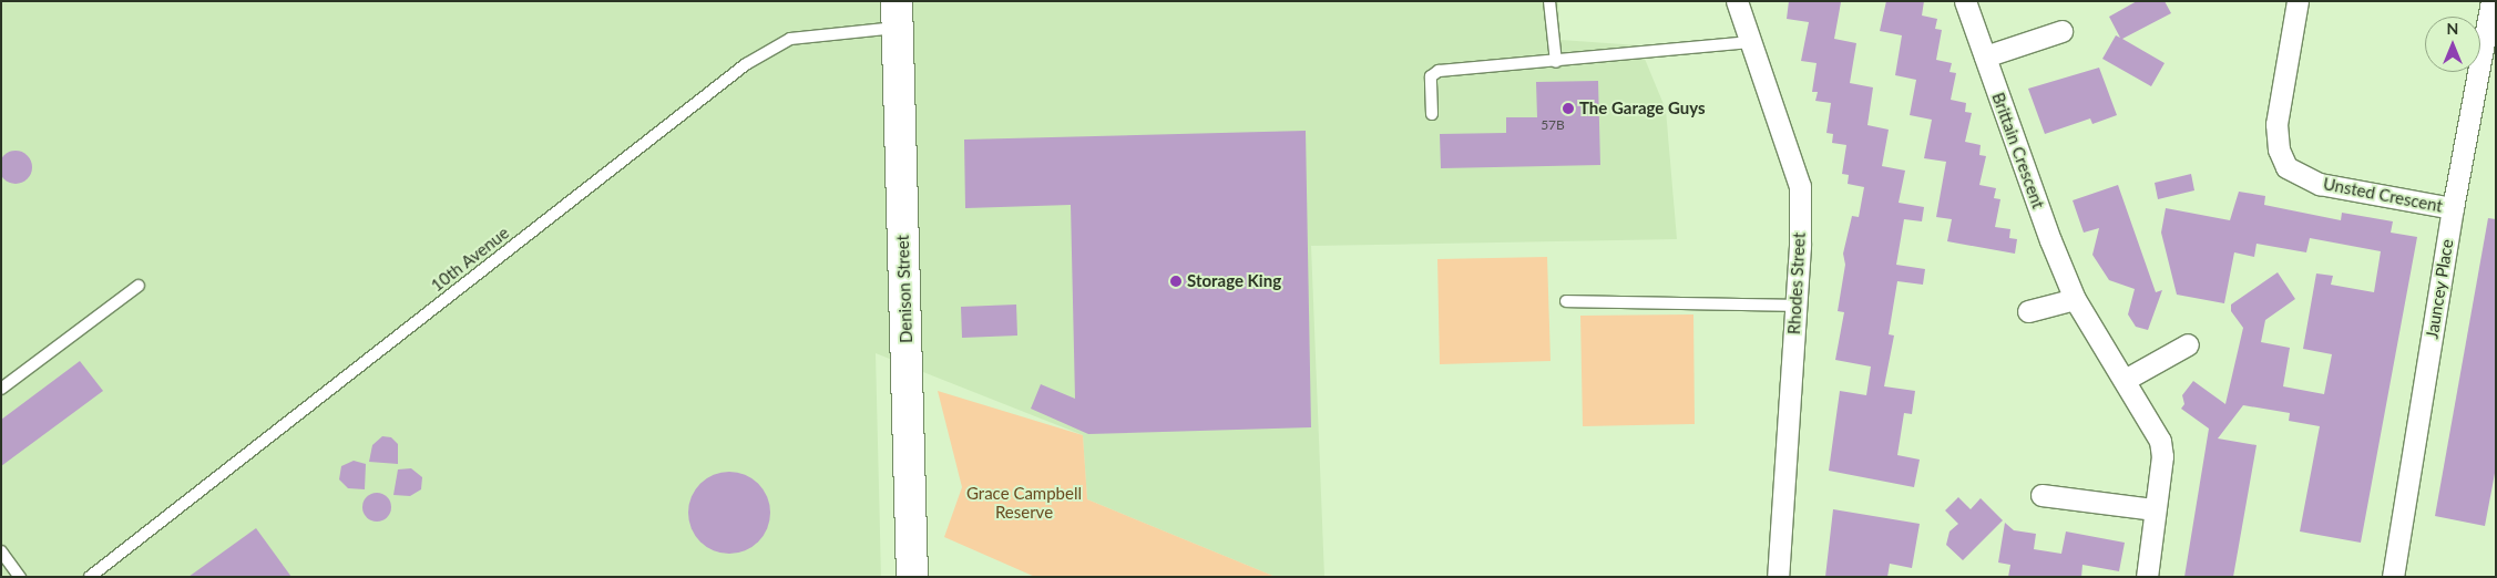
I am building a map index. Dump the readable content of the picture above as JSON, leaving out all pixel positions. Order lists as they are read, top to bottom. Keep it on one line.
{"streets":{"main road":["Denison Street"],"street":["Brittain Crescent","Unsted Crescent","Rhodes Street","Jauncey Place"],"lane":["10th Avenue"]},"crossings":[["Unsted Crescent","Jauncey Place"],["10th Avenue","Denison Street"]],"parks":["Grace Campbell Reserve"],"places":["The Garage Guys","Storage King"],"house_numbers":["57B"],"north":"top"}
